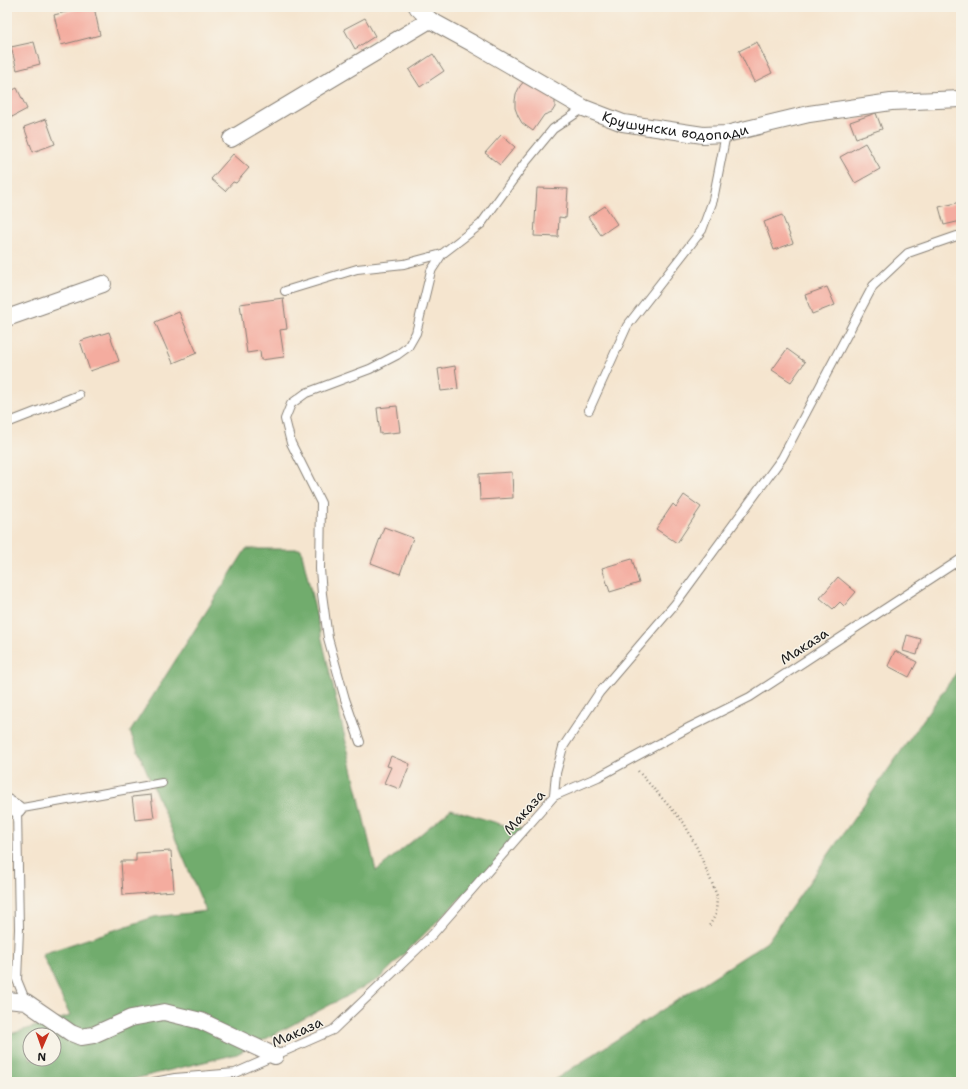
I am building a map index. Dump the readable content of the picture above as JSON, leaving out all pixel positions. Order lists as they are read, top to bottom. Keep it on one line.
{"streets":{"street":["Крушунски водопади"],"lane":["Маказа"]},"north":"bottom"}
